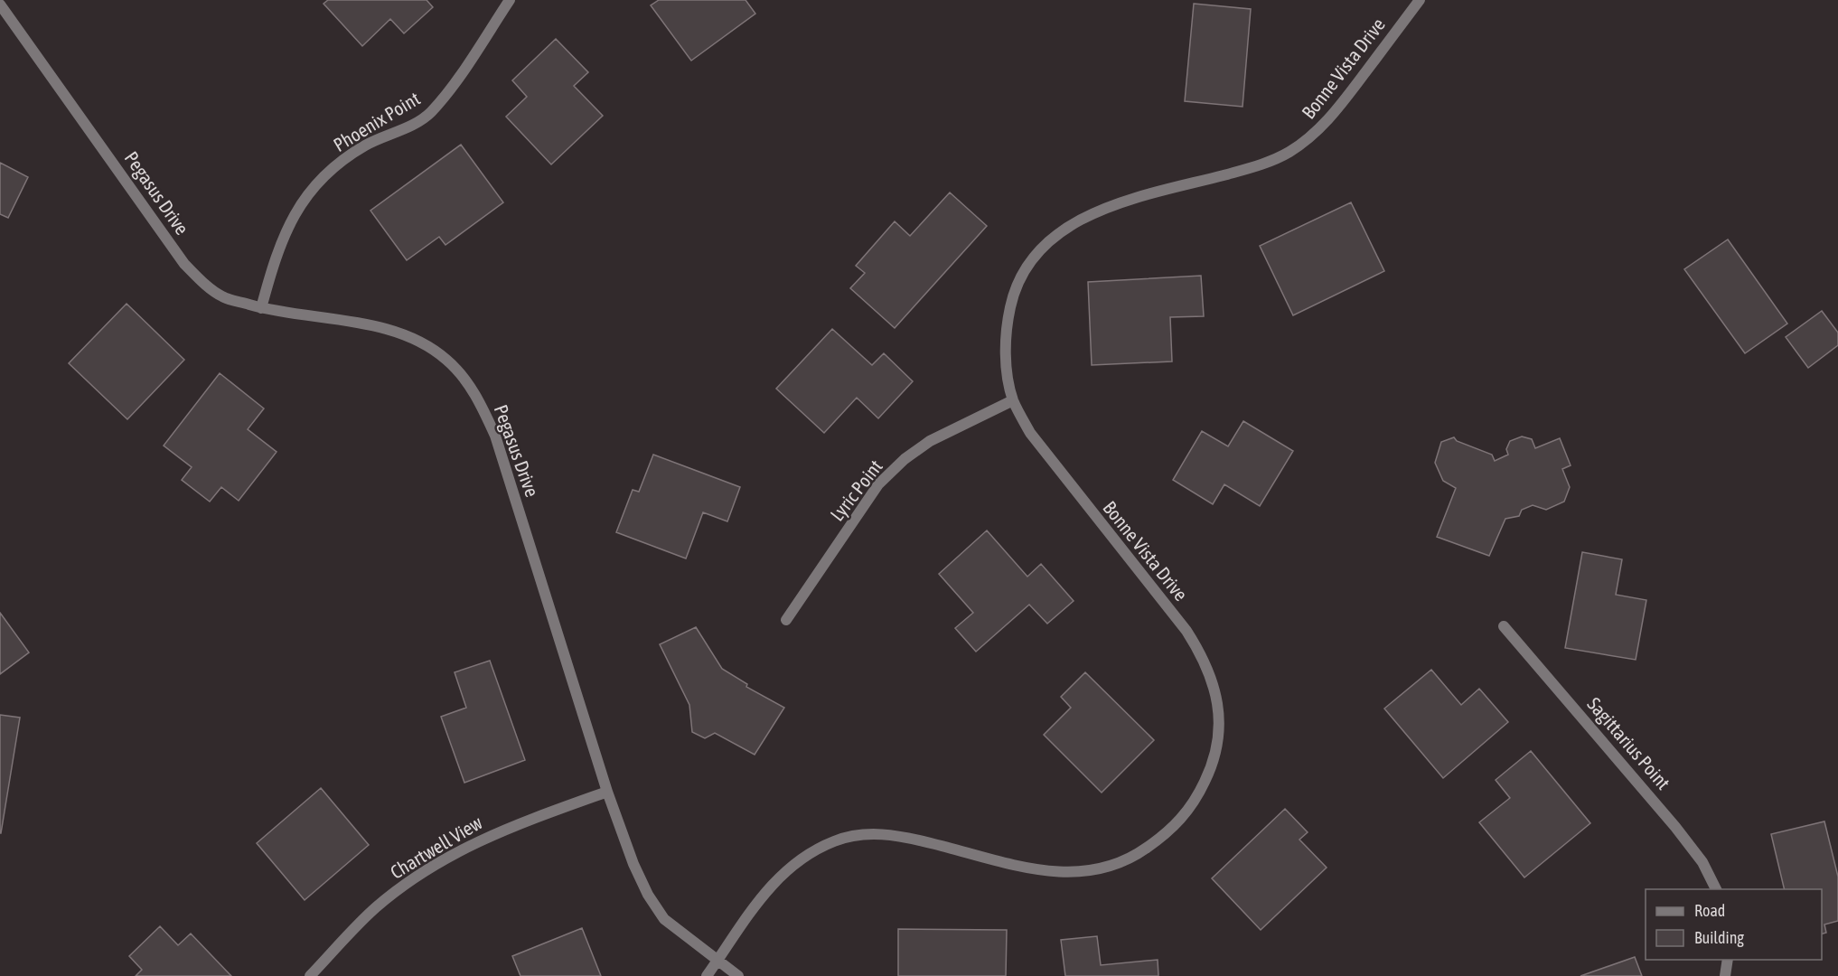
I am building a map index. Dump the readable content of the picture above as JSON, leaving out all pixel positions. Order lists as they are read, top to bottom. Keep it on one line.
{"streets":{"street":["Bonne Vista Drive","Phoenix Point","Pegasus Drive","Lyric Point","Sagittarius Point","Chartwell View"]},"crossings":[["Bonne Vista Drive","Pegasus Drive"],["Bonne Vista Drive","Lyric Point"],["Phoenix Point","Pegasus Drive"],["Pegasus Drive","Chartwell View"]],"legend":["Road","Building"]}
